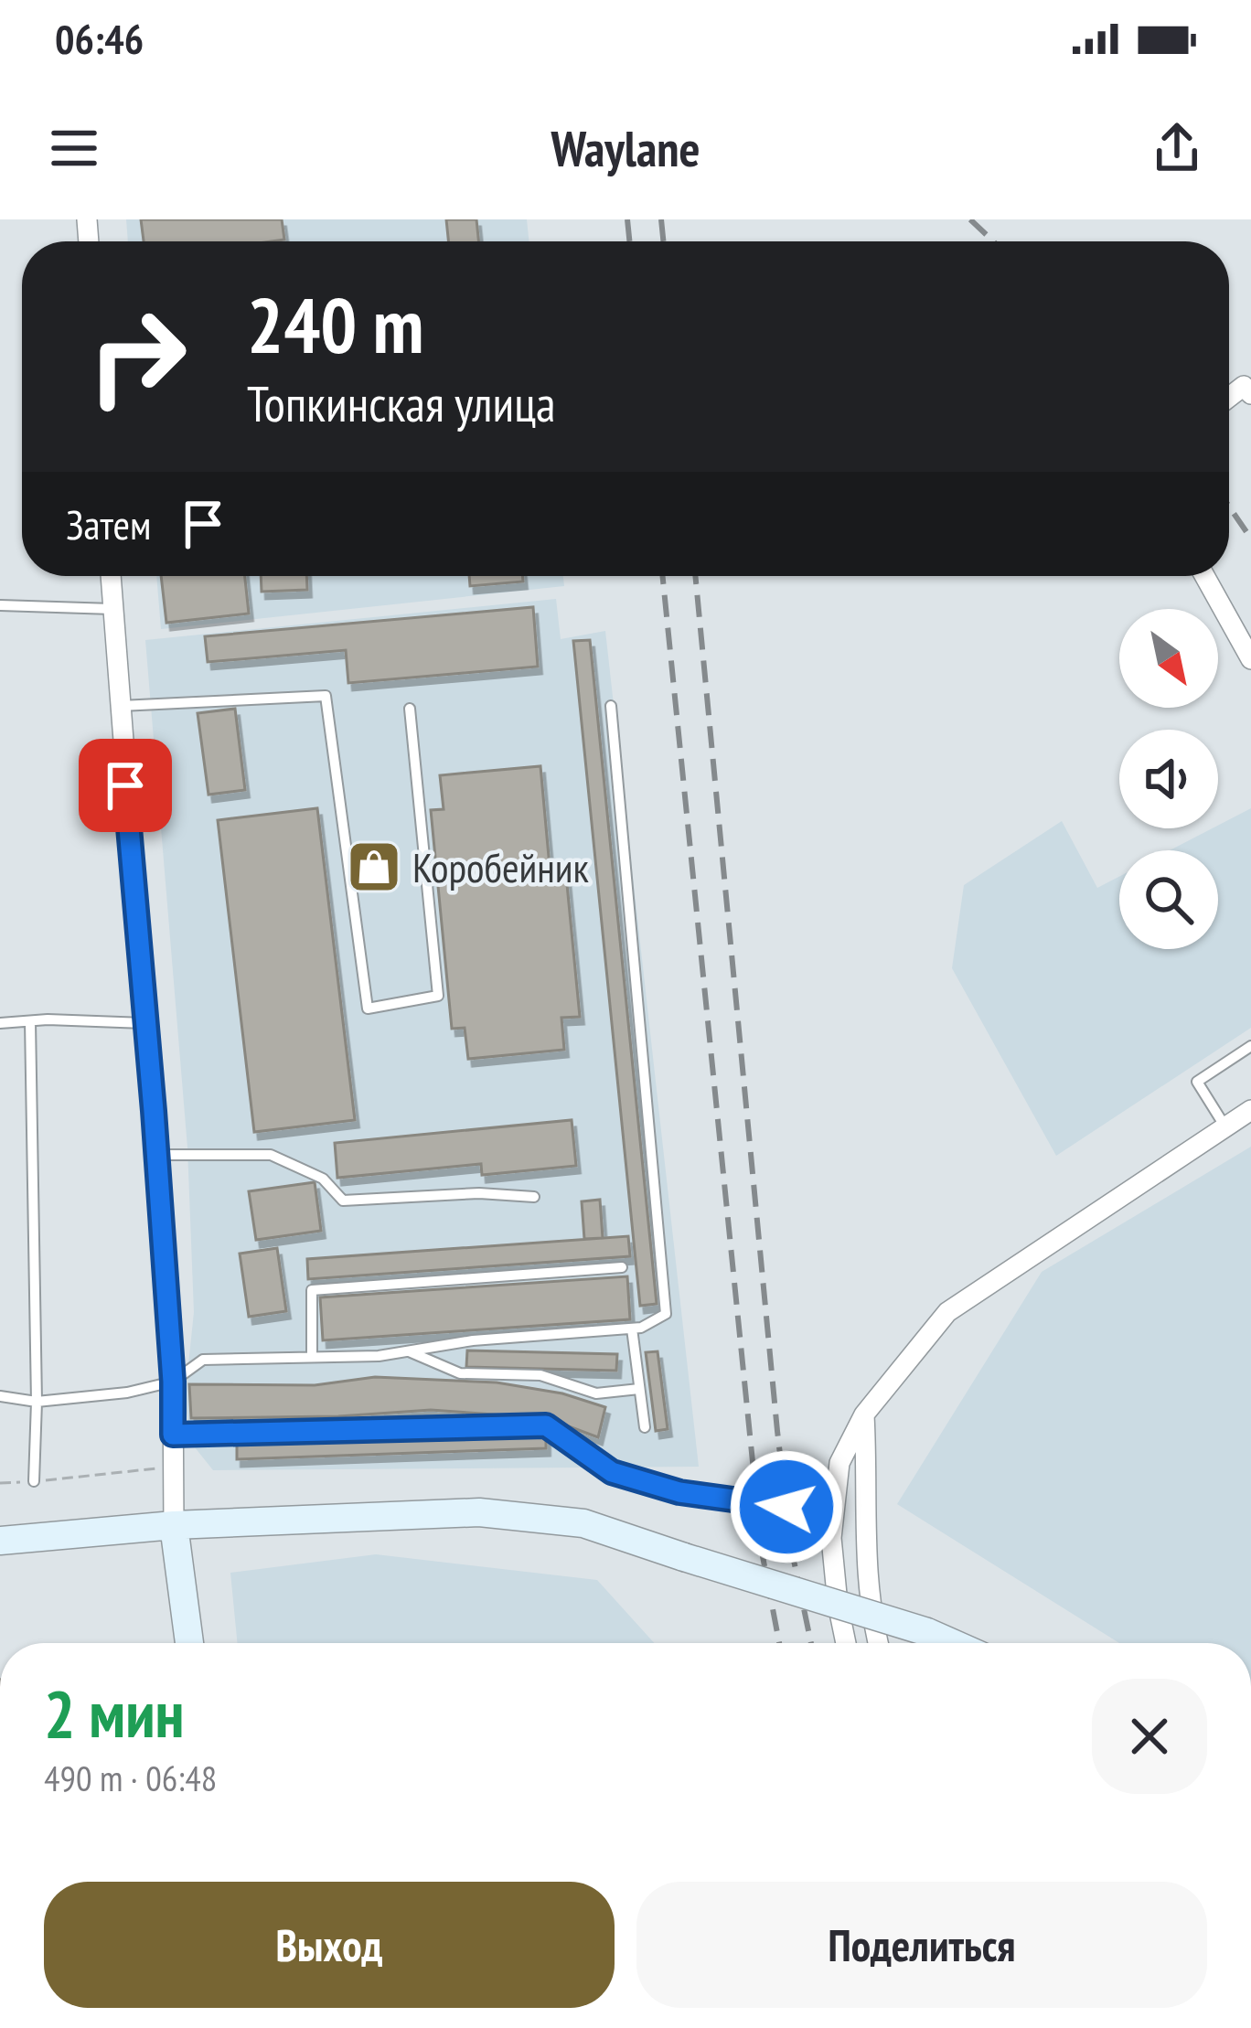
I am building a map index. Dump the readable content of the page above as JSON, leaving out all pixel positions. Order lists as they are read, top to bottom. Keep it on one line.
{"places":{"shop":["Коробейник"]},"north":"bottom right","page":{"status":"06:46","header":"Waylane","turn":["240 m","Топкинская улица"],"then":"Затем","heading":["2 мин","490 m · 06:48"],"buttons":["Выход","Поделиться"]}}
